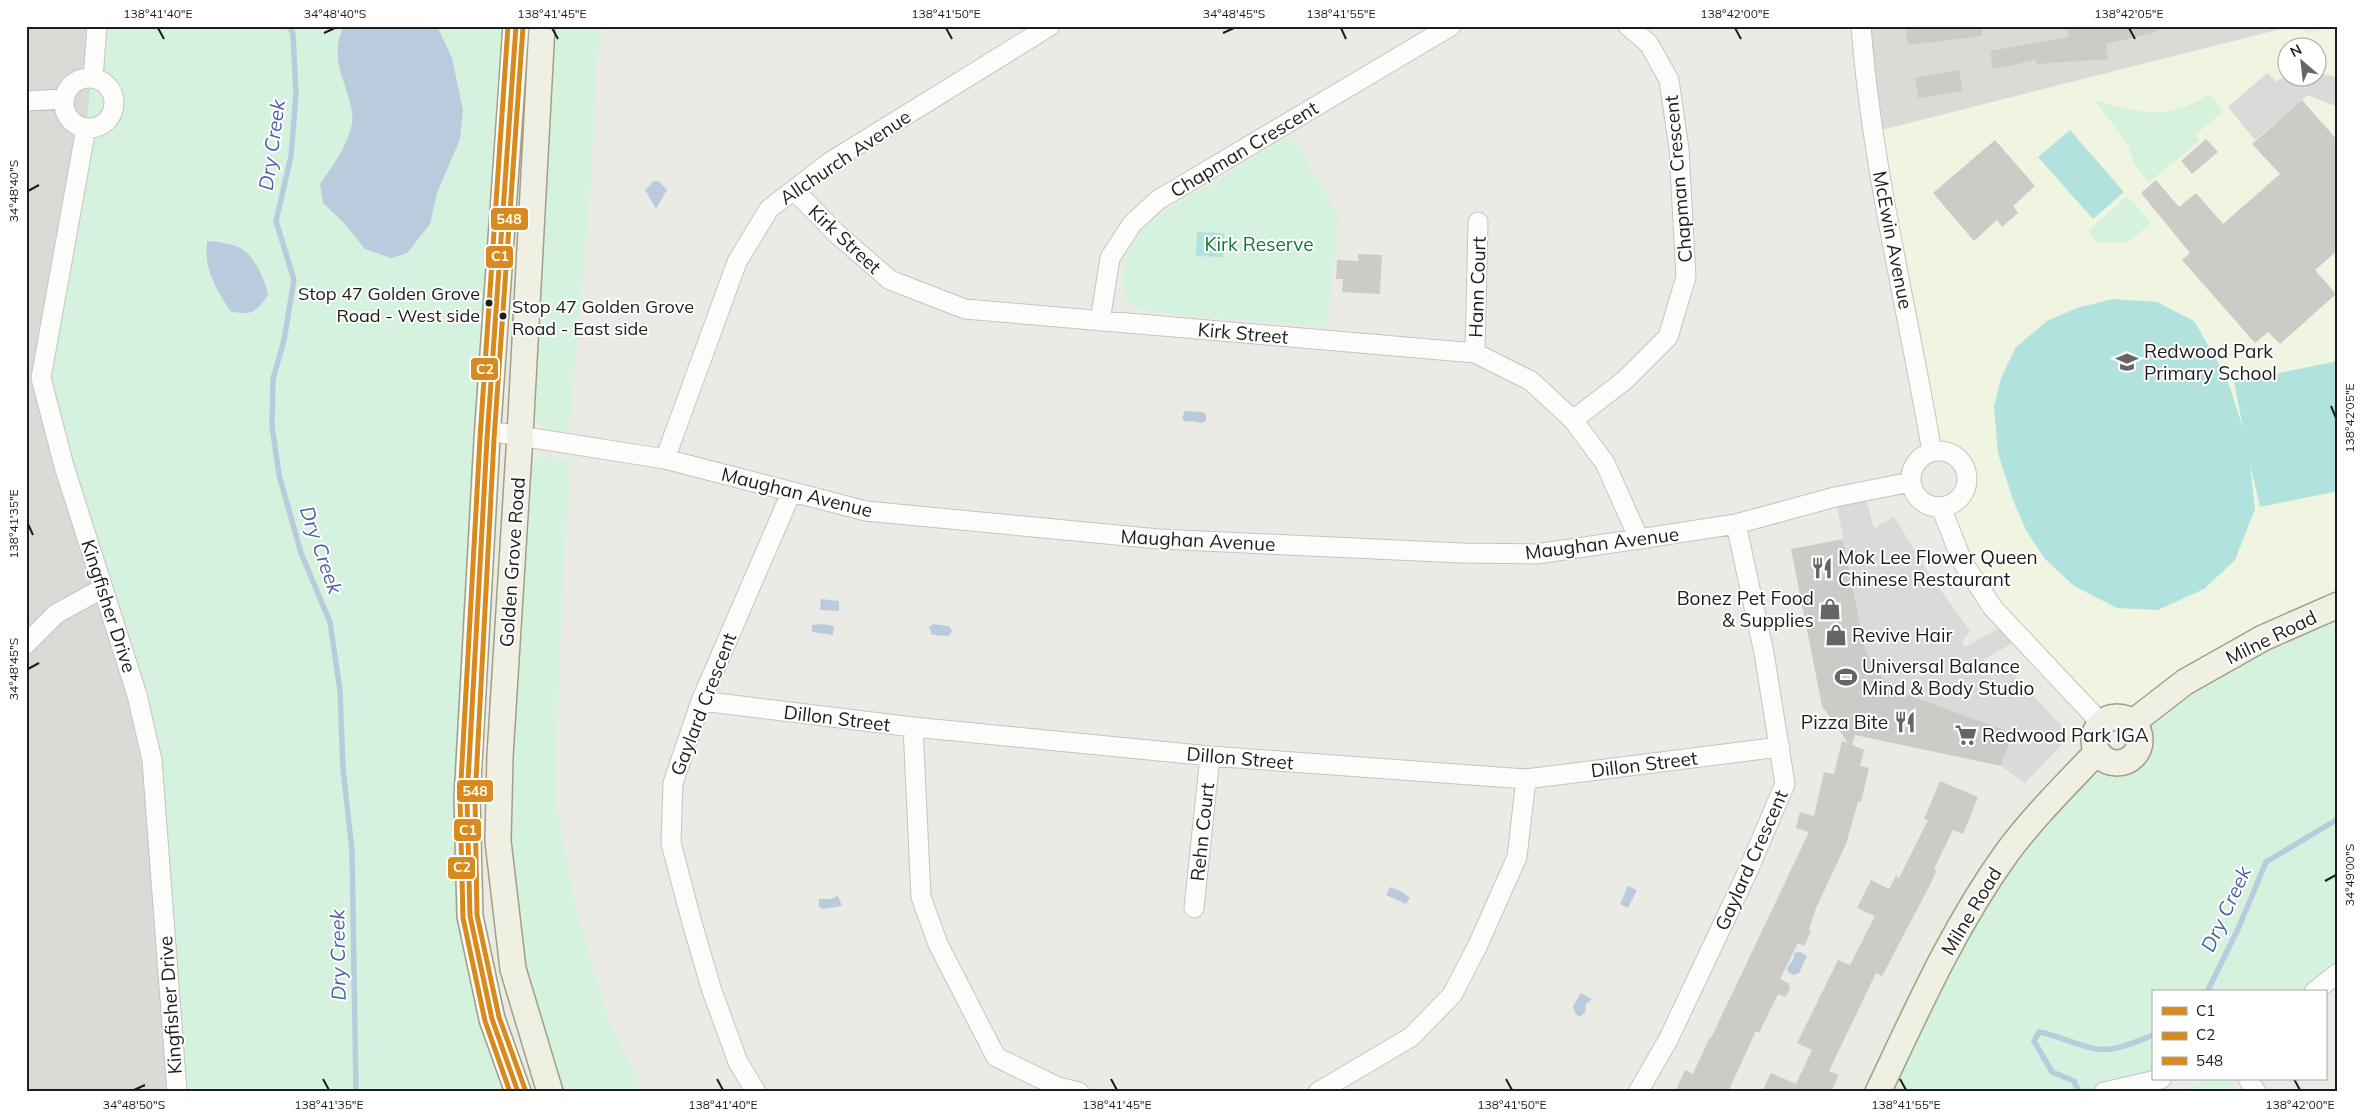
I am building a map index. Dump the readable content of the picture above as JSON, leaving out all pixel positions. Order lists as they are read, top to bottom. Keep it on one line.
{"streets":{"main road":["Golden Grove Road","Milne Road"],"street":["Chapman Crescent","Allchurch Avenue","Kirk Street","McEwin Avenue","Hann Court","Maughan Avenue","Kingfisher Drive","Gaylard Crescent","Dillon Street","Rehn Court"]},"crossings":[["Chapman Crescent","Kirk Street"],["Allchurch Avenue","Kirk Street"],["Allchurch Avenue","Maughan Avenue"],["Kirk Street","Hann Court"],["Kirk Street","Maughan Avenue"],["McEwin Avenue","Maughan Avenue"],["Maughan Avenue","Golden Grove Road"],["Maughan Avenue","Gaylard Crescent"],["Gaylard Crescent","Dillon Street"],["Dillon Street","Rehn Court"]],"water":["Dry Creek"],"parks":["Kirk Reserve"],"places":{"other":["Stop 47 Golden Grove Road - West side","Stop 47 Golden Grove Road - East side"],"school or university":["Redwood Park Primary School"],"restaurant":["Mok Lee Flower Queen Chinese Restaurant","Pizza Bite"],"shop":["Bonez Pet Food & Supplies","Revive Hair"],"sports":["Universal Balance Mind & Body Studio"],"supermarket":["Redwood Park IGA"]},"lines":["transit line C1","transit line C2","transit line 548"],"legend":["C1","C2","548"],"north":"top left","coordinates":["138°41'40\"E","34°48'40\"S","138°41'45\"E","138°41'50\"E","34°48'45\"S","138°41'55\"E","138°42'00\"E","138°42'05\"E","138°41'35\"E","34°49'00\"S","34°48'50\"S"]}
